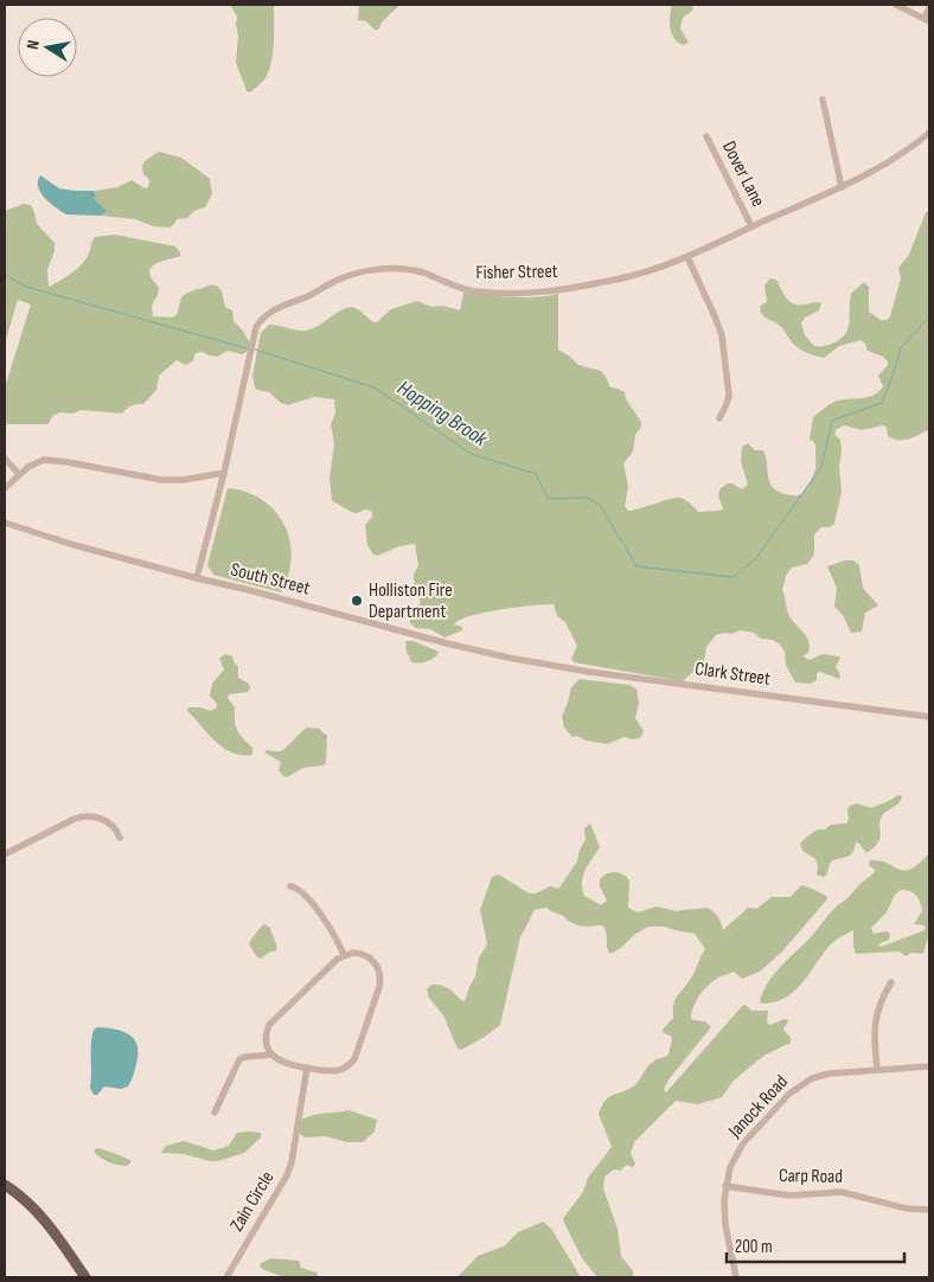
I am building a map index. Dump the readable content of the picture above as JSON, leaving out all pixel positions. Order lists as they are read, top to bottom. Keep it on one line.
{"streets":{"street":["Dover Lane","Fisher Street","South Street","Clark Street","Janock Road","Carp Road","Zain Circle"]},"crossings":[["Dover Lane","Fisher Street"],["Fisher Street","South Street"],["South Street","Clark Street"],["Janock Road","Carp Road"]],"water":["Hopping Brook"],"places":["Holliston Fire Department"],"scale_bar":"200 m","north":"left"}
